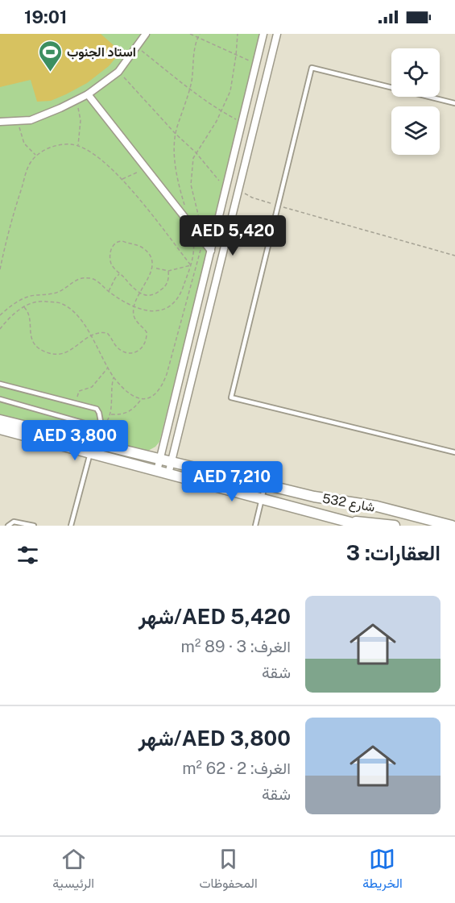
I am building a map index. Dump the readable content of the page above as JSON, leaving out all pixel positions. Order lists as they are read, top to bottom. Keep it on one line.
{"streets":{"street":["شارع 532"]},"places":{"sports":["استاد الجنوب"]},"page":{"status":"19:01","price":["AED 5,420","AED 3,800","AED 7,210"],"heading":"العقارات: 3","list":[{"name":"AED 5,420/شهر","note":"الغرف: 3 · 89 m² · شقة"},{"name":"AED 3,800/شهر","note":"الغرف: 2 · 62 m² · شقة"}],"tabs":["الخريطة","المحفوظات","الرئيسية"]}}
